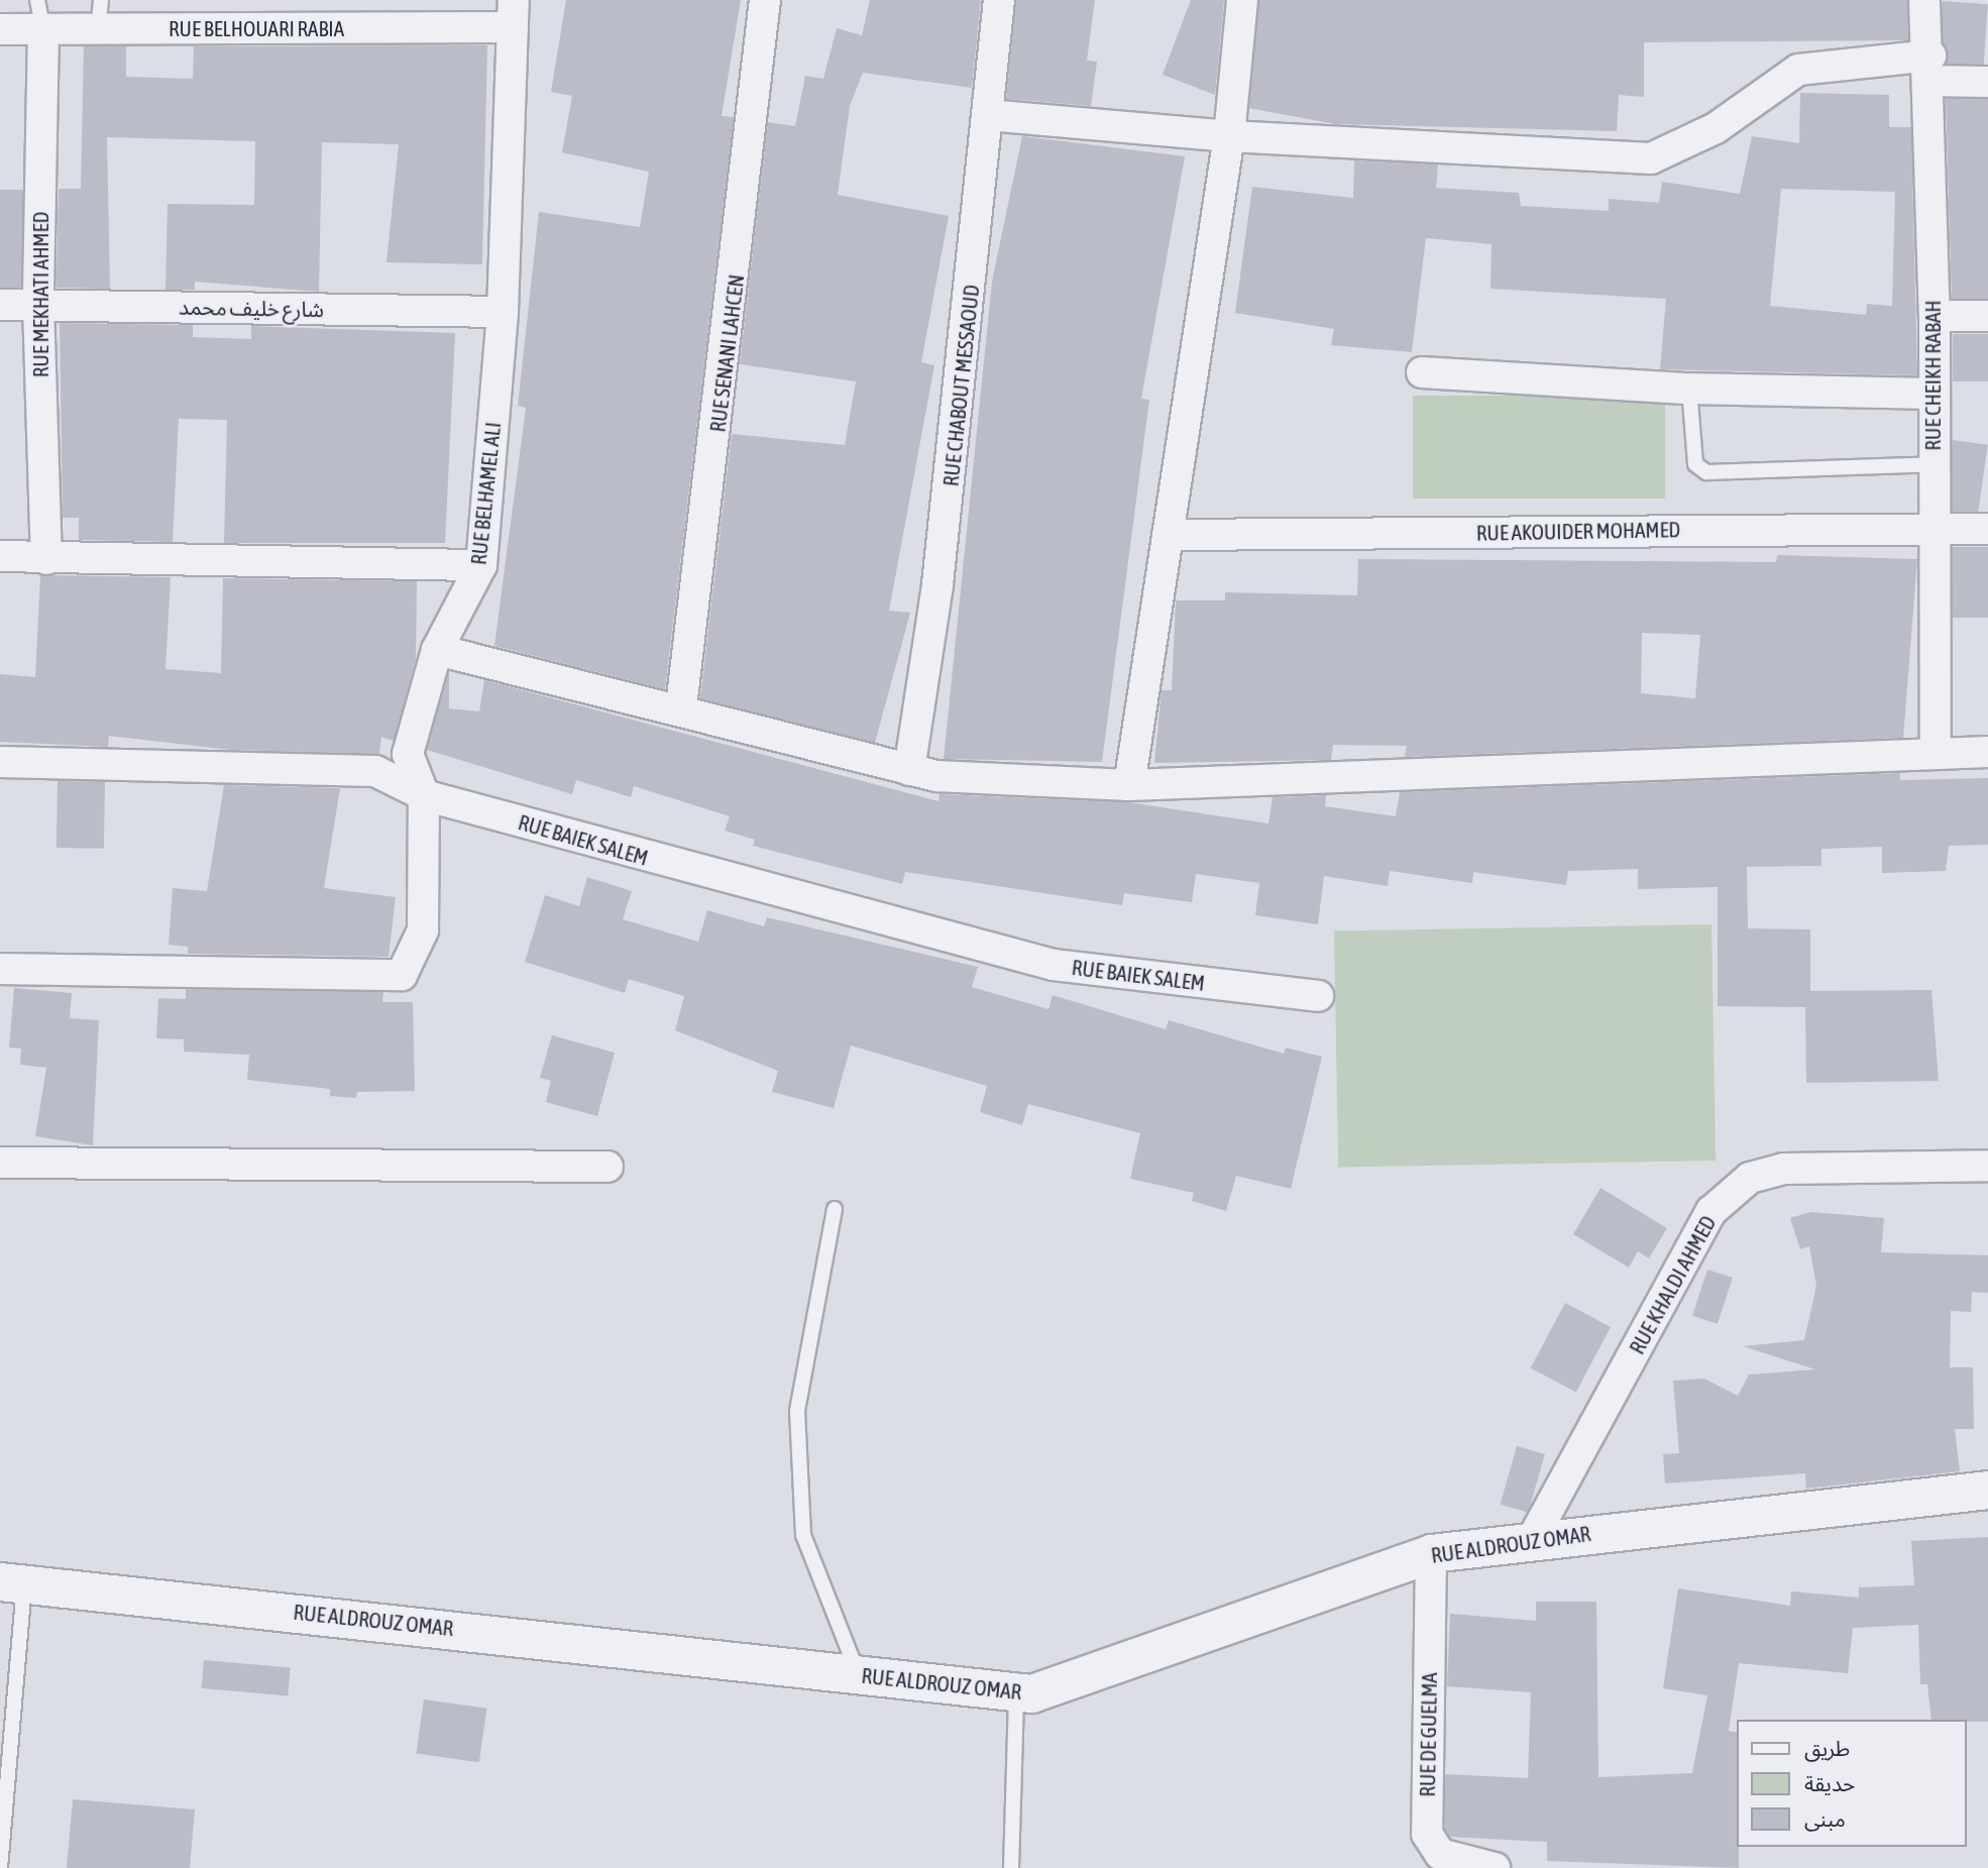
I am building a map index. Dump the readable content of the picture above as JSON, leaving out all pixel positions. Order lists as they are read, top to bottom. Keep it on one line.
{"streets":{"street":["RUE BELHOUARI RABIA","RUE MEKHATI AHMED","شارع خليف محمد","RUE SENANI LAHCEN","RUE CHEIKH RABAH","RUE CHABOUT MESSAOUD","RUE BELHAMEL ALI","RUE AKOUIDER MOHAMED","RUE BAIEK SALEM","RUE KHALDI AHMED","RUE ALDROUZ OMAR","RUE DE GUELMA"]},"crossings":[["RUE BELHOUARI RABIA","RUE MEKHATI AHMED"],["RUE BELHOUARI RABIA","RUE BELHAMEL ALI"],["RUE MEKHATI AHMED","شارع خليف محمد"],["شارع خليف محمد","RUE BELHAMEL ALI"],["RUE CHEIKH RABAH","RUE AKOUIDER MOHAMED"],["RUE BELHAMEL ALI","RUE BAIEK SALEM"],["RUE KHALDI AHMED","RUE ALDROUZ OMAR"],["RUE ALDROUZ OMAR","RUE DE GUELMA"]],"legend":["طريق","حديقة","مبنى"]}
